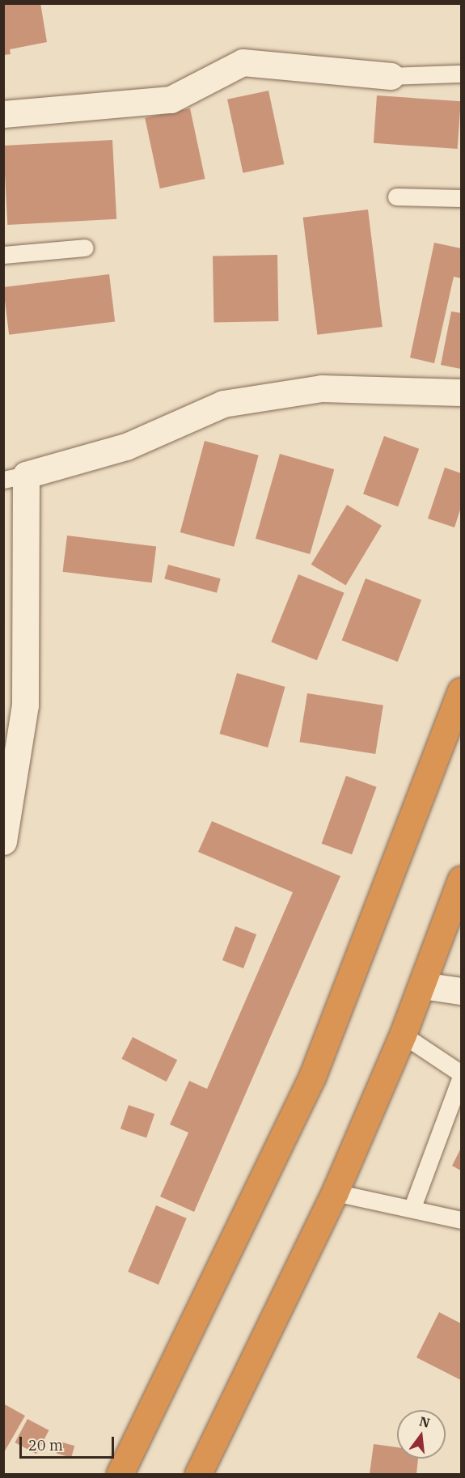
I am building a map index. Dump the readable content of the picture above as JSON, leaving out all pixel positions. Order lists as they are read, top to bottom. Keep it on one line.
{"scale_bar":"20 m","north":"top"}
